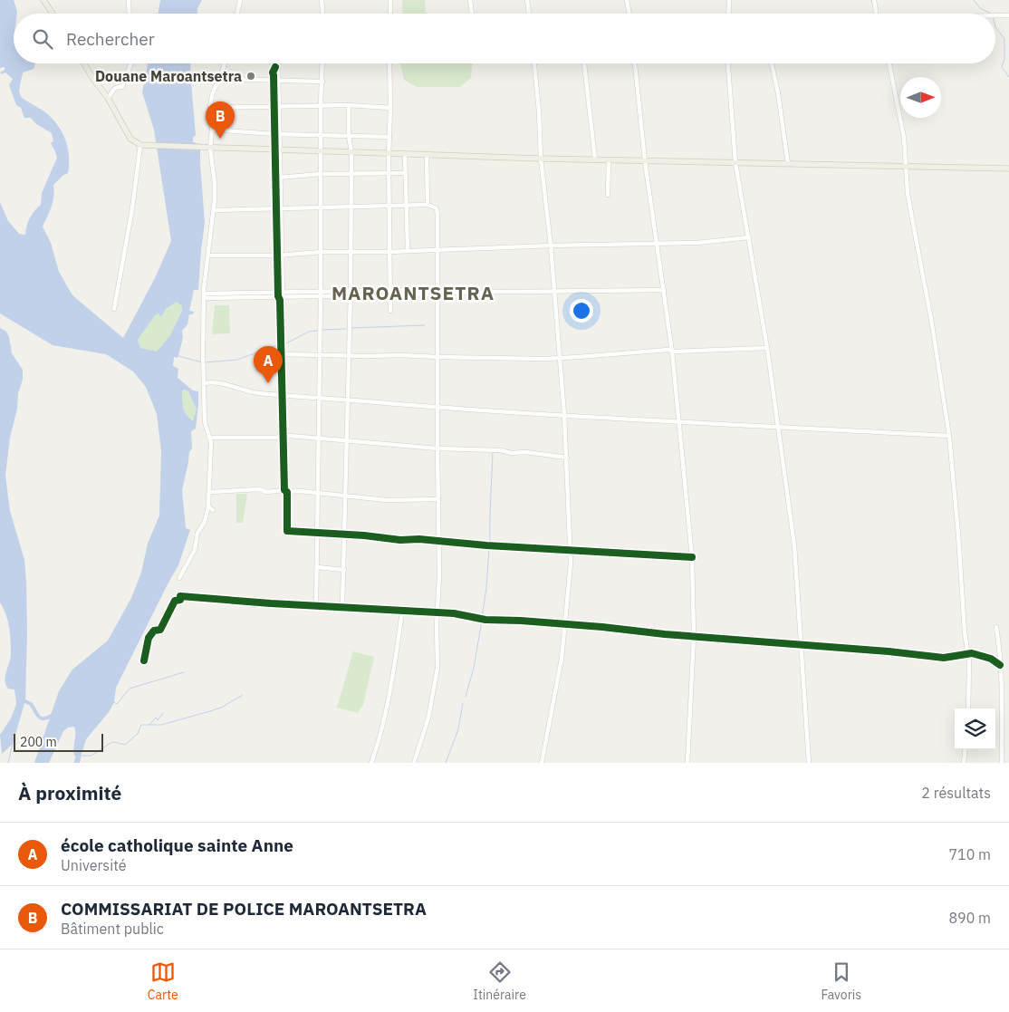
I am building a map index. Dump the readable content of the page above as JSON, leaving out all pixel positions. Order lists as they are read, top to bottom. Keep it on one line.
{"districts":["MAROANTSETRA"],"places":["Douane Maroantsetra"],"scale_bar":"200 m","north":"right","page":{"search":"Rechercher","pins":["B","A"],"scale":"200 m","heading":["À proximité","2 résultats"],"list":[{"mark":"A","name":"école catholique sainte Anne","note":"Université","value":"710 m"},{"mark":"B","name":"COMMISSARIAT DE POLICE MAROANTSETRA","note":"Bâtiment public","value":"890 m"}],"nav":["Carte","Itinéraire","Favoris"]}}
